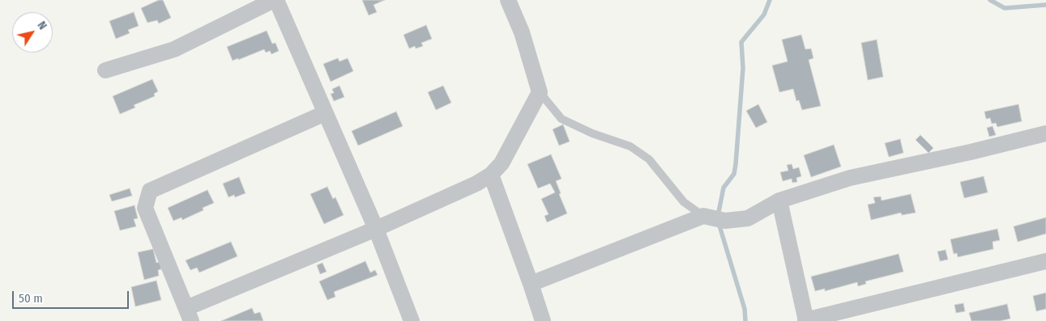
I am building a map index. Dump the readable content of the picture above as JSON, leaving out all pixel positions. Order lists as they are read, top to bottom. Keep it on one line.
{"scale_bar":"50 m","north":"top right"}
